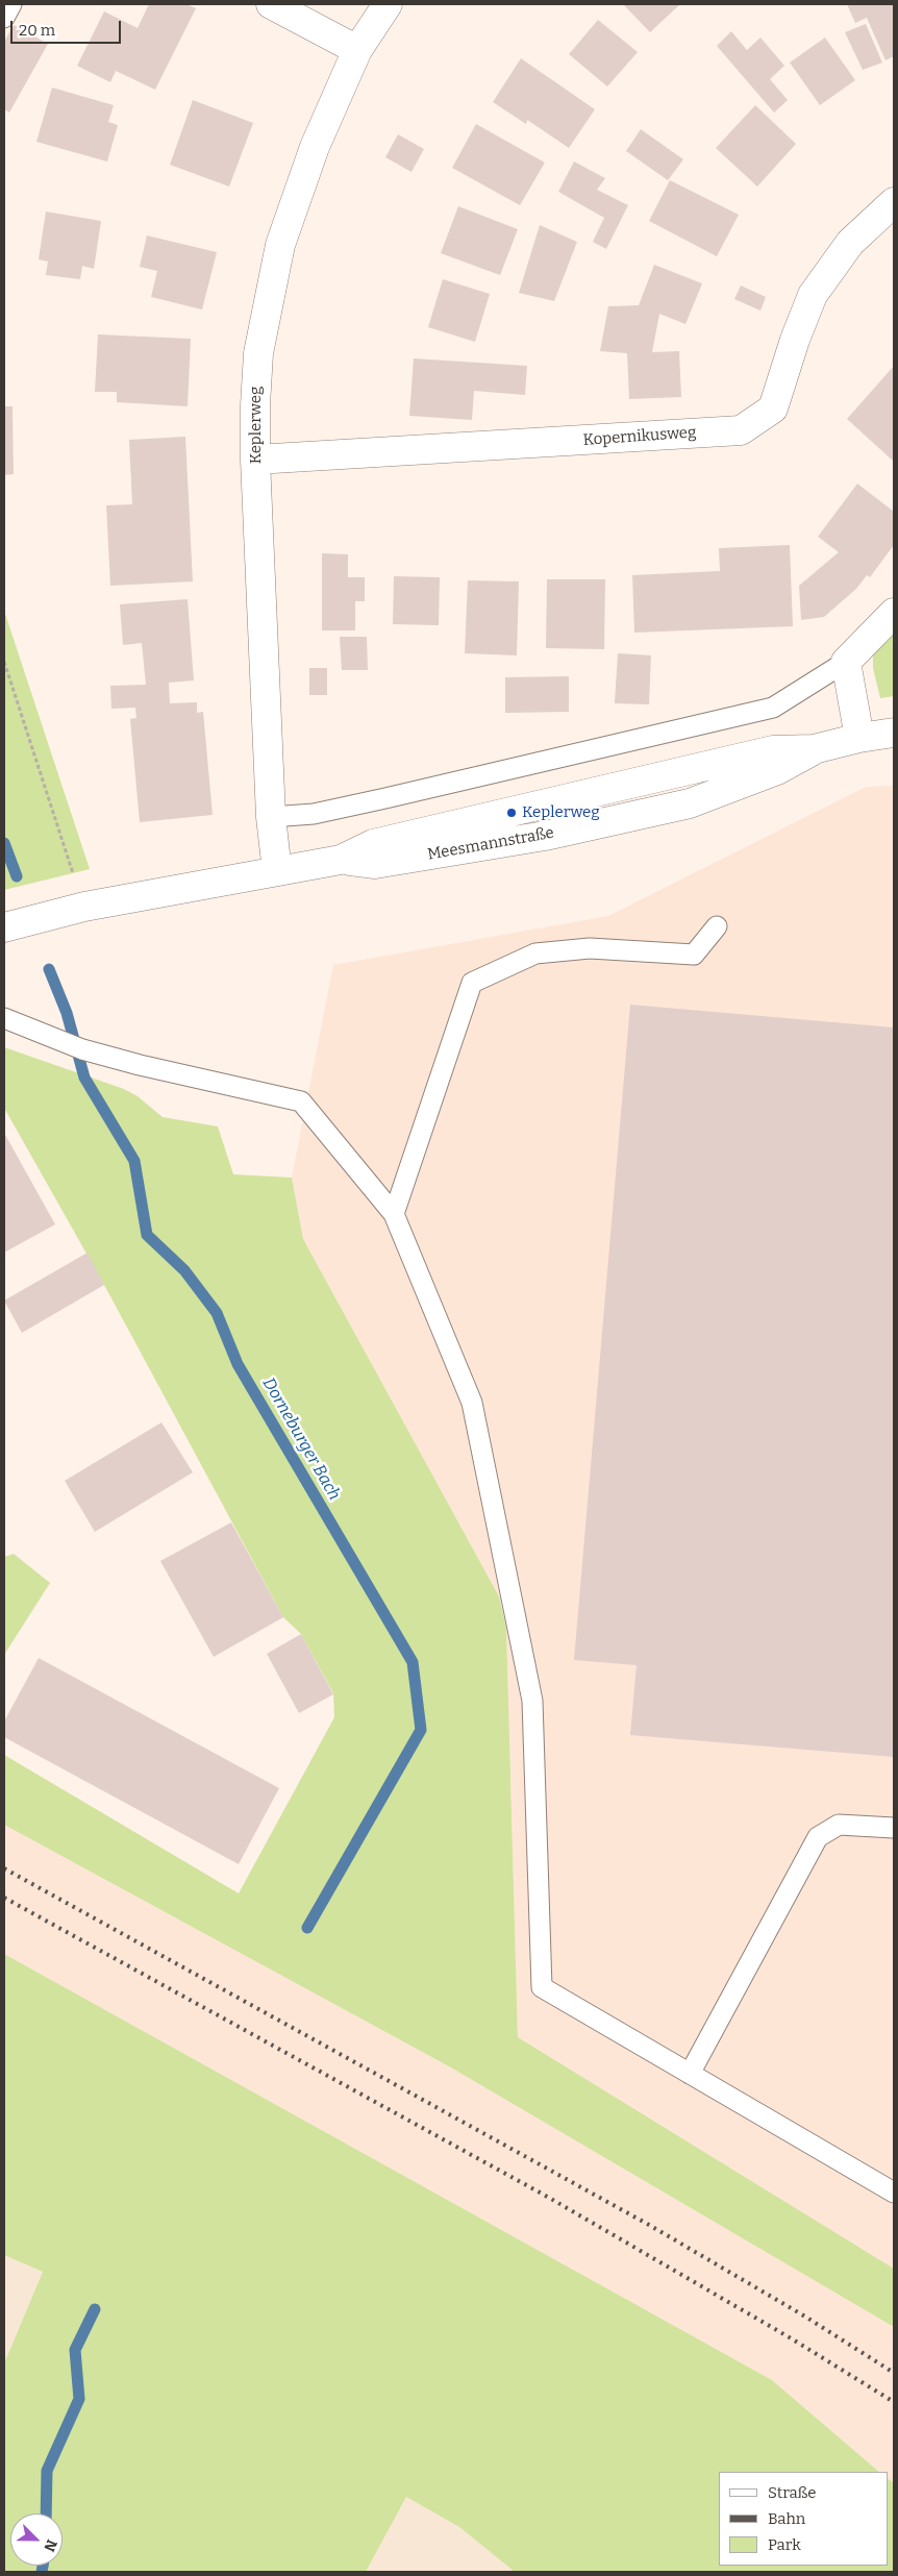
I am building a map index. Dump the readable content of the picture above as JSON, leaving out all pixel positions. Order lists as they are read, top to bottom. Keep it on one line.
{"streets":{"street":["Keplerweg","Kopernikusweg","Meesmannstraße"]},"crossings":[["Keplerweg","Kopernikusweg"],["Keplerweg","Meesmannstraße"]],"water":["Dorneburger Bach"],"places":["Keplerweg"],"legend":["Straße","Bahn","Park"],"scale_bar":"20 m","north":"bottom right"}
